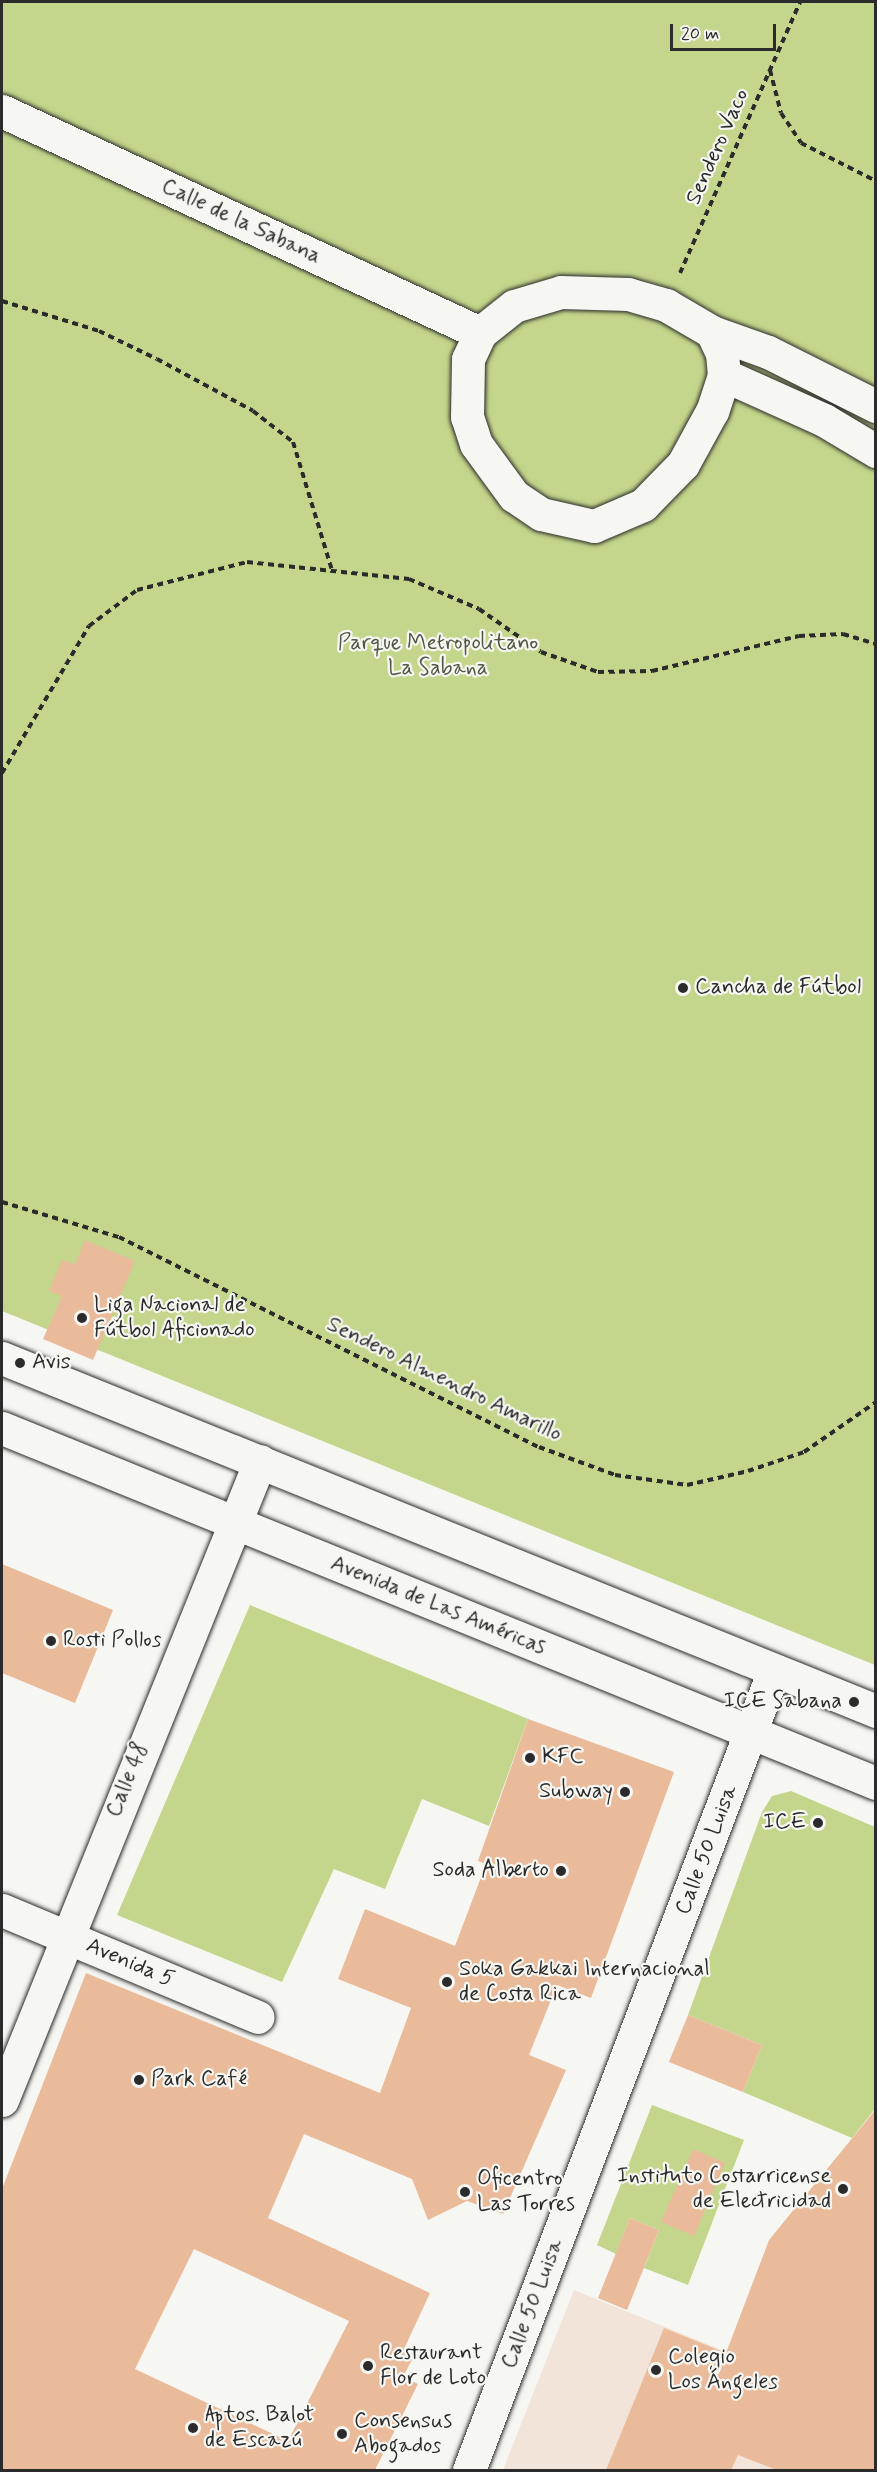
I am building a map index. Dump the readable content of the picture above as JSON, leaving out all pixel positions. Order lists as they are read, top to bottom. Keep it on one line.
{"streets":{"main road":["Calle de la Sabana","Avenida de Las Américas","Calle 48","Calle 50 Luisa","Avenida 5"],"path":["Sendero Vaco","Sendero Almendro Amarillo"]},"crossings":[["Avenida de Las Américas","Calle 48"],["Avenida de Las Américas","Calle 50 Luisa"],["Calle 48","Avenida 5"]],"parks":["Parque Metropolitano La Sabana"],"places":["Cancha de Fútbol","Liga Nacional de Fútbol Aficionado","Avis","Rosti Pollos","ICE Sabana","KFC","Subway","ICE","Soda Alberto","Soka Gakkai Internacional de Costa Rica","Park Café","Instituto Costarricense de Electricidad","Oficentro Las Torres","Restaurant Flor de Loto","Colegio Los Ángeles","Aptos. Balot de Escazú","Consensus Abogados"],"scale_bar":"20 m"}
